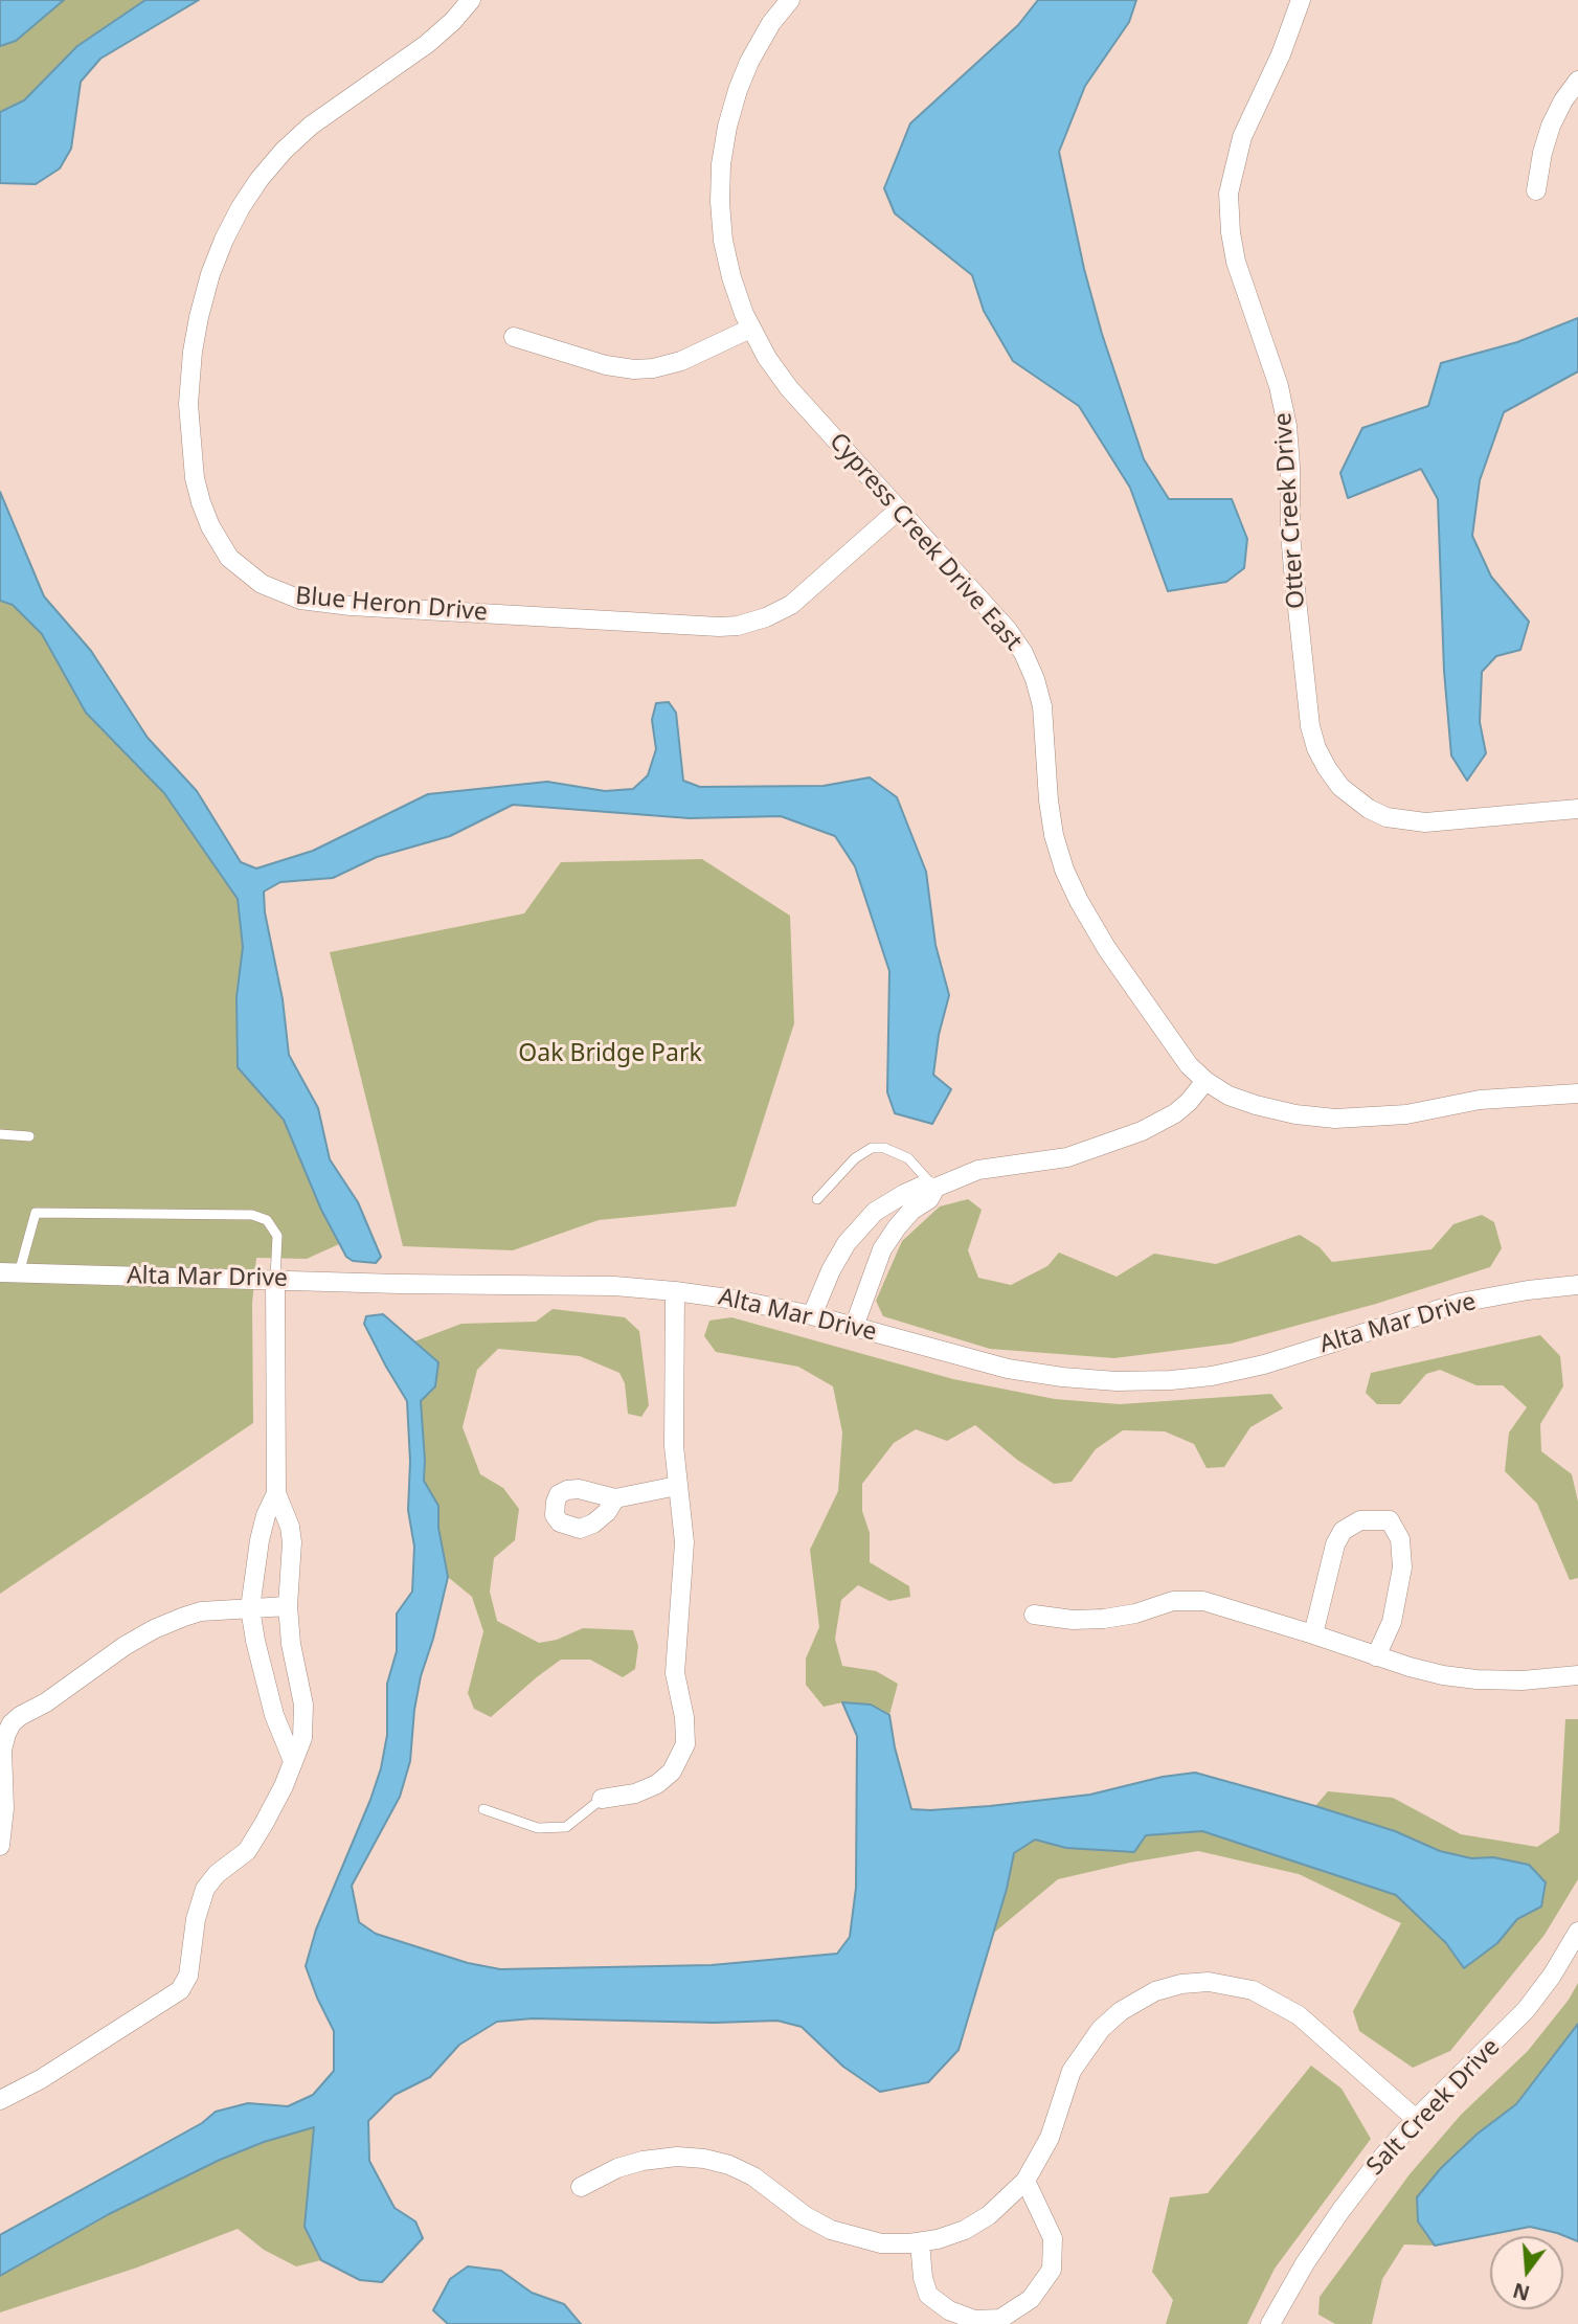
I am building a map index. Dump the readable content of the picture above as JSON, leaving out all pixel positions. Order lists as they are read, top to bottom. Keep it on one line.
{"streets":{"street":["Otter Creek Drive","Cypress Creek Drive East","Blue Heron Drive","Alta Mar Drive","Salt Creek Drive"]},"crossings":[["Cypress Creek Drive East","Blue Heron Drive"]],"parks":["Oak Bridge Park"],"north":"bottom"}
